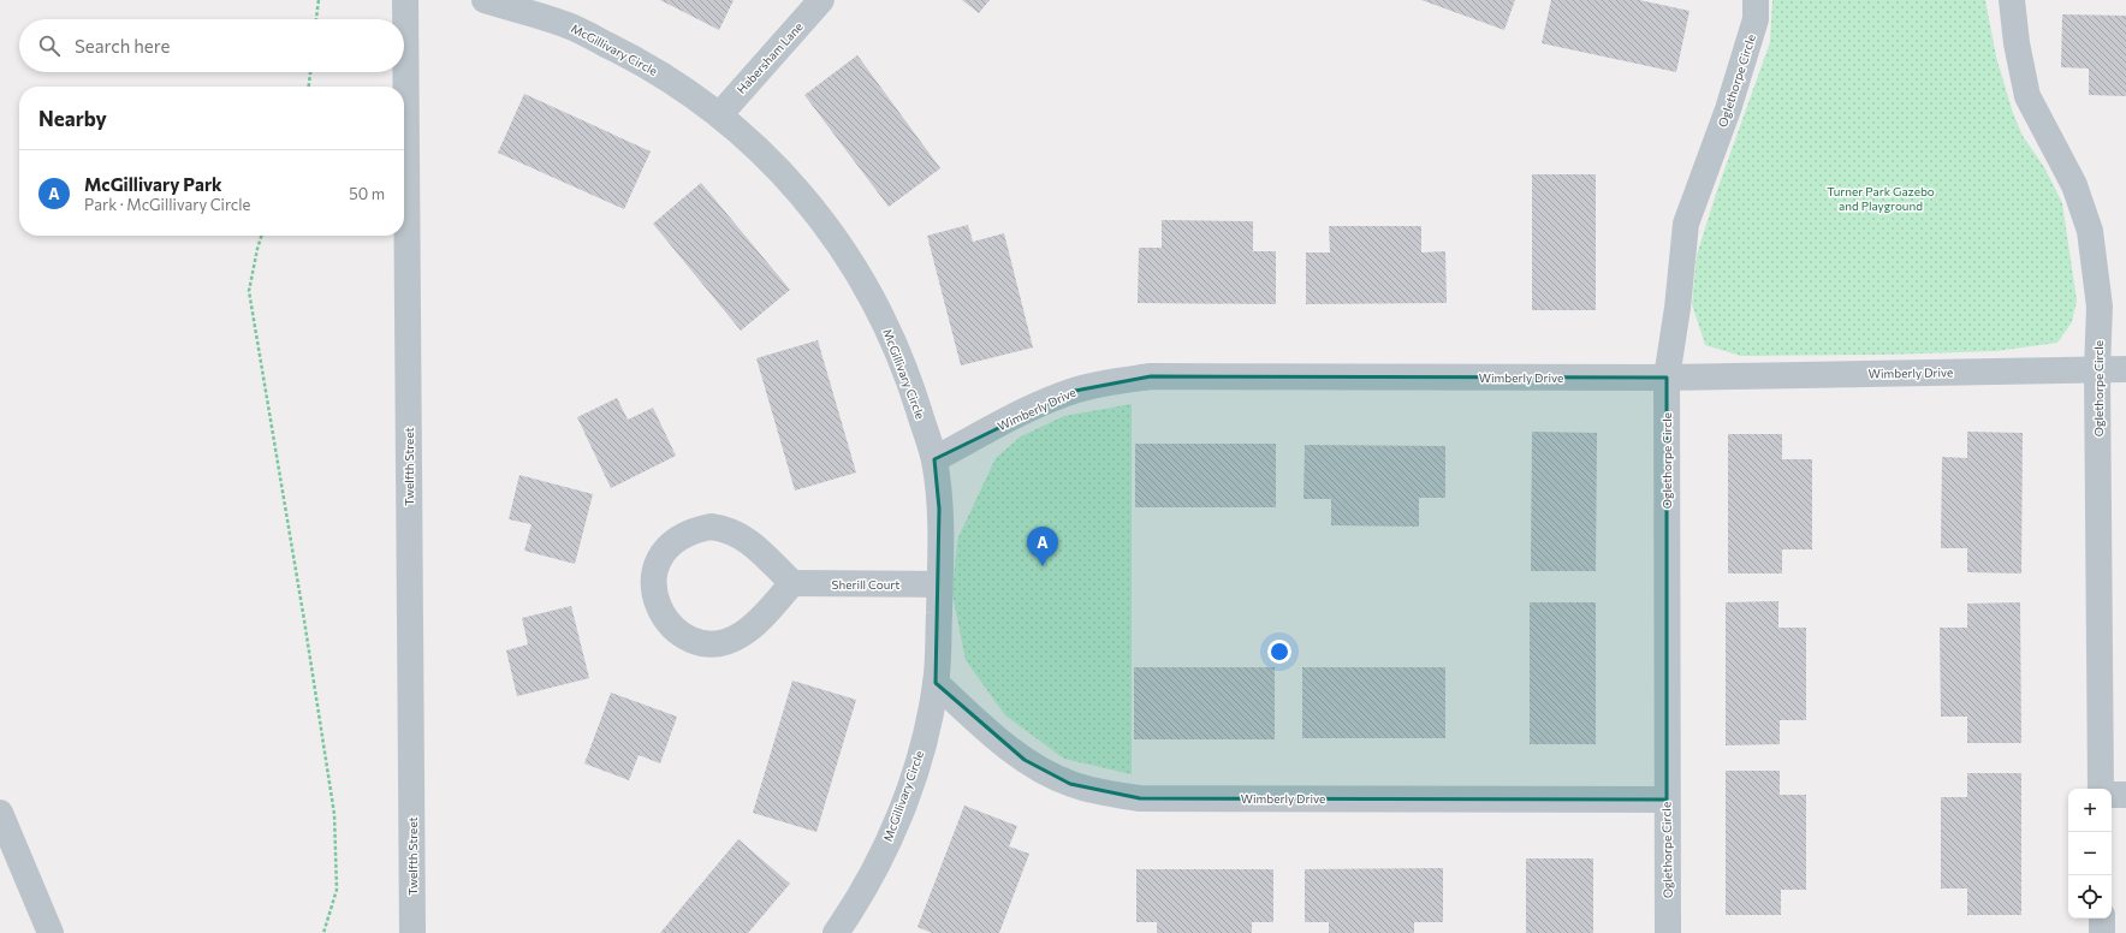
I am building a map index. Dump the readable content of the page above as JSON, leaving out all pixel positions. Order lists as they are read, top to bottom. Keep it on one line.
{"streets":{"street":["McGillivary Circle","Habersham Lane","Oglethorpe Circle","Wimberly Drive","Twelfth Street","Sherill Court"]},"crossings":[["McGillivary Circle","Habersham Lane"],["McGillivary Circle","Wimberly Drive"],["McGillivary Circle","Sherill Court"],["Oglethorpe Circle","Wimberly Drive"]],"parks":["Turner Park Gazebo and Playground"],"page":{"search":"Search here","heading":"Nearby","list":[{"mark":"A","name":"McGillivary Park","note":"Park · McGillivary Circle","value":"50 m"}],"pins":"A","map_buttons":["+","−"]}}
